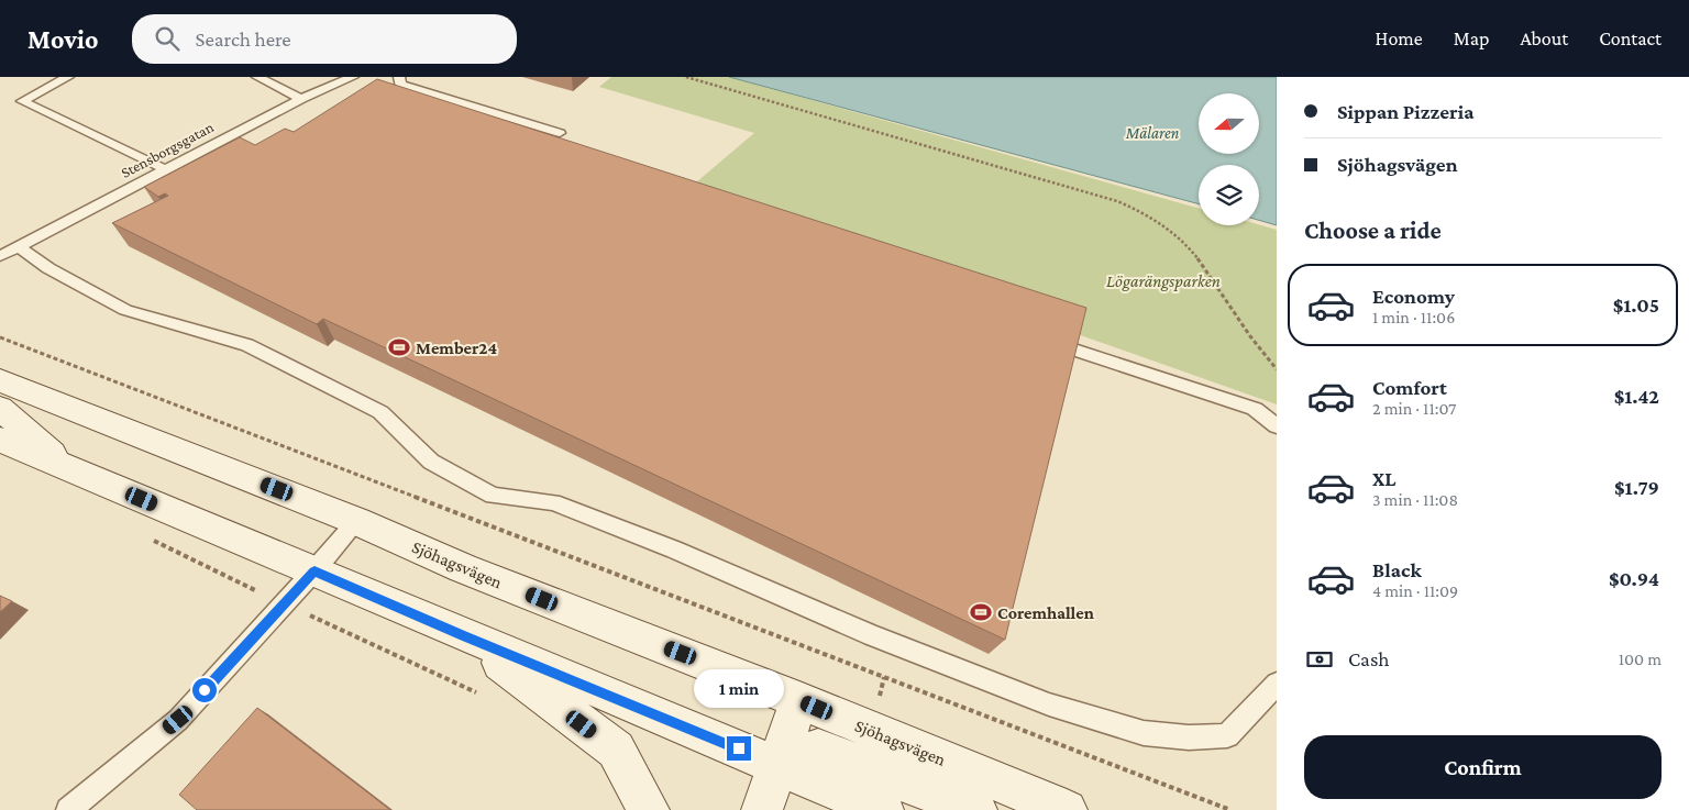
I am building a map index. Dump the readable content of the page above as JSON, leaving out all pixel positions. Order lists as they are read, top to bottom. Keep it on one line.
{"streets":{"main road":["Sjöhagsvägen"],"lane":["Stensborgsgatan"]},"water":["Mälaren"],"parks":["Lögarängsparken"],"places":{"sports":["Member24","Coremhallen"]},"north":"left","page":{"header":"Movio","search":"Search here","nav":["Home","Map","About","Contact"],"banner":["Sippan Pizzeria","Sjöhagsvägen"],"heading":"Choose a ride","list":[{"name":"Economy","note":"1 min · 11:06","value":"$1.05"},{"name":"Comfort","note":"2 min · 11:07","value":"$1.42"},{"name":"XL","note":"3 min · 11:08","value":"$1.79"},{"name":"Black","note":"4 min · 11:09","value":"$0.94"}],"pay":["Cash","100 m"],"bubble":"1 min","buttons":"Confirm"}}
